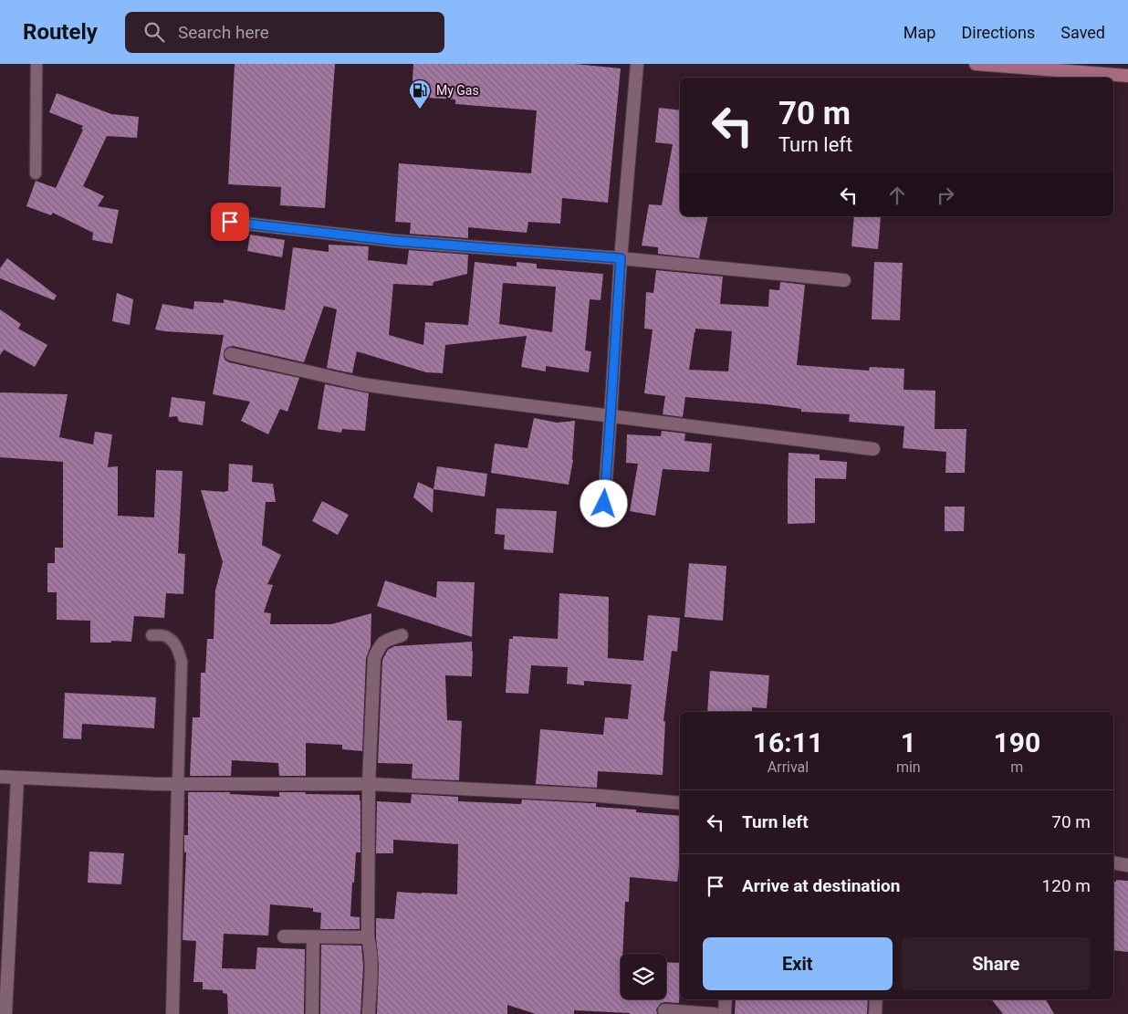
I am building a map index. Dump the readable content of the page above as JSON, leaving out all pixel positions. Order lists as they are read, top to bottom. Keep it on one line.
{"places":{"fuel station":["My Gas"]},"page":{"header":"Routely","search":"Search here","nav":["Map","Directions","Saved"],"turn":["70 m","Turn left"],"eta":["16:11","Arrival","1","min","190","m"],"list":[{"name":"Turn left","value":"70 m"},{"name":"Arrive at destination","value":"120 m"}],"buttons":["Exit","Share"]}}
